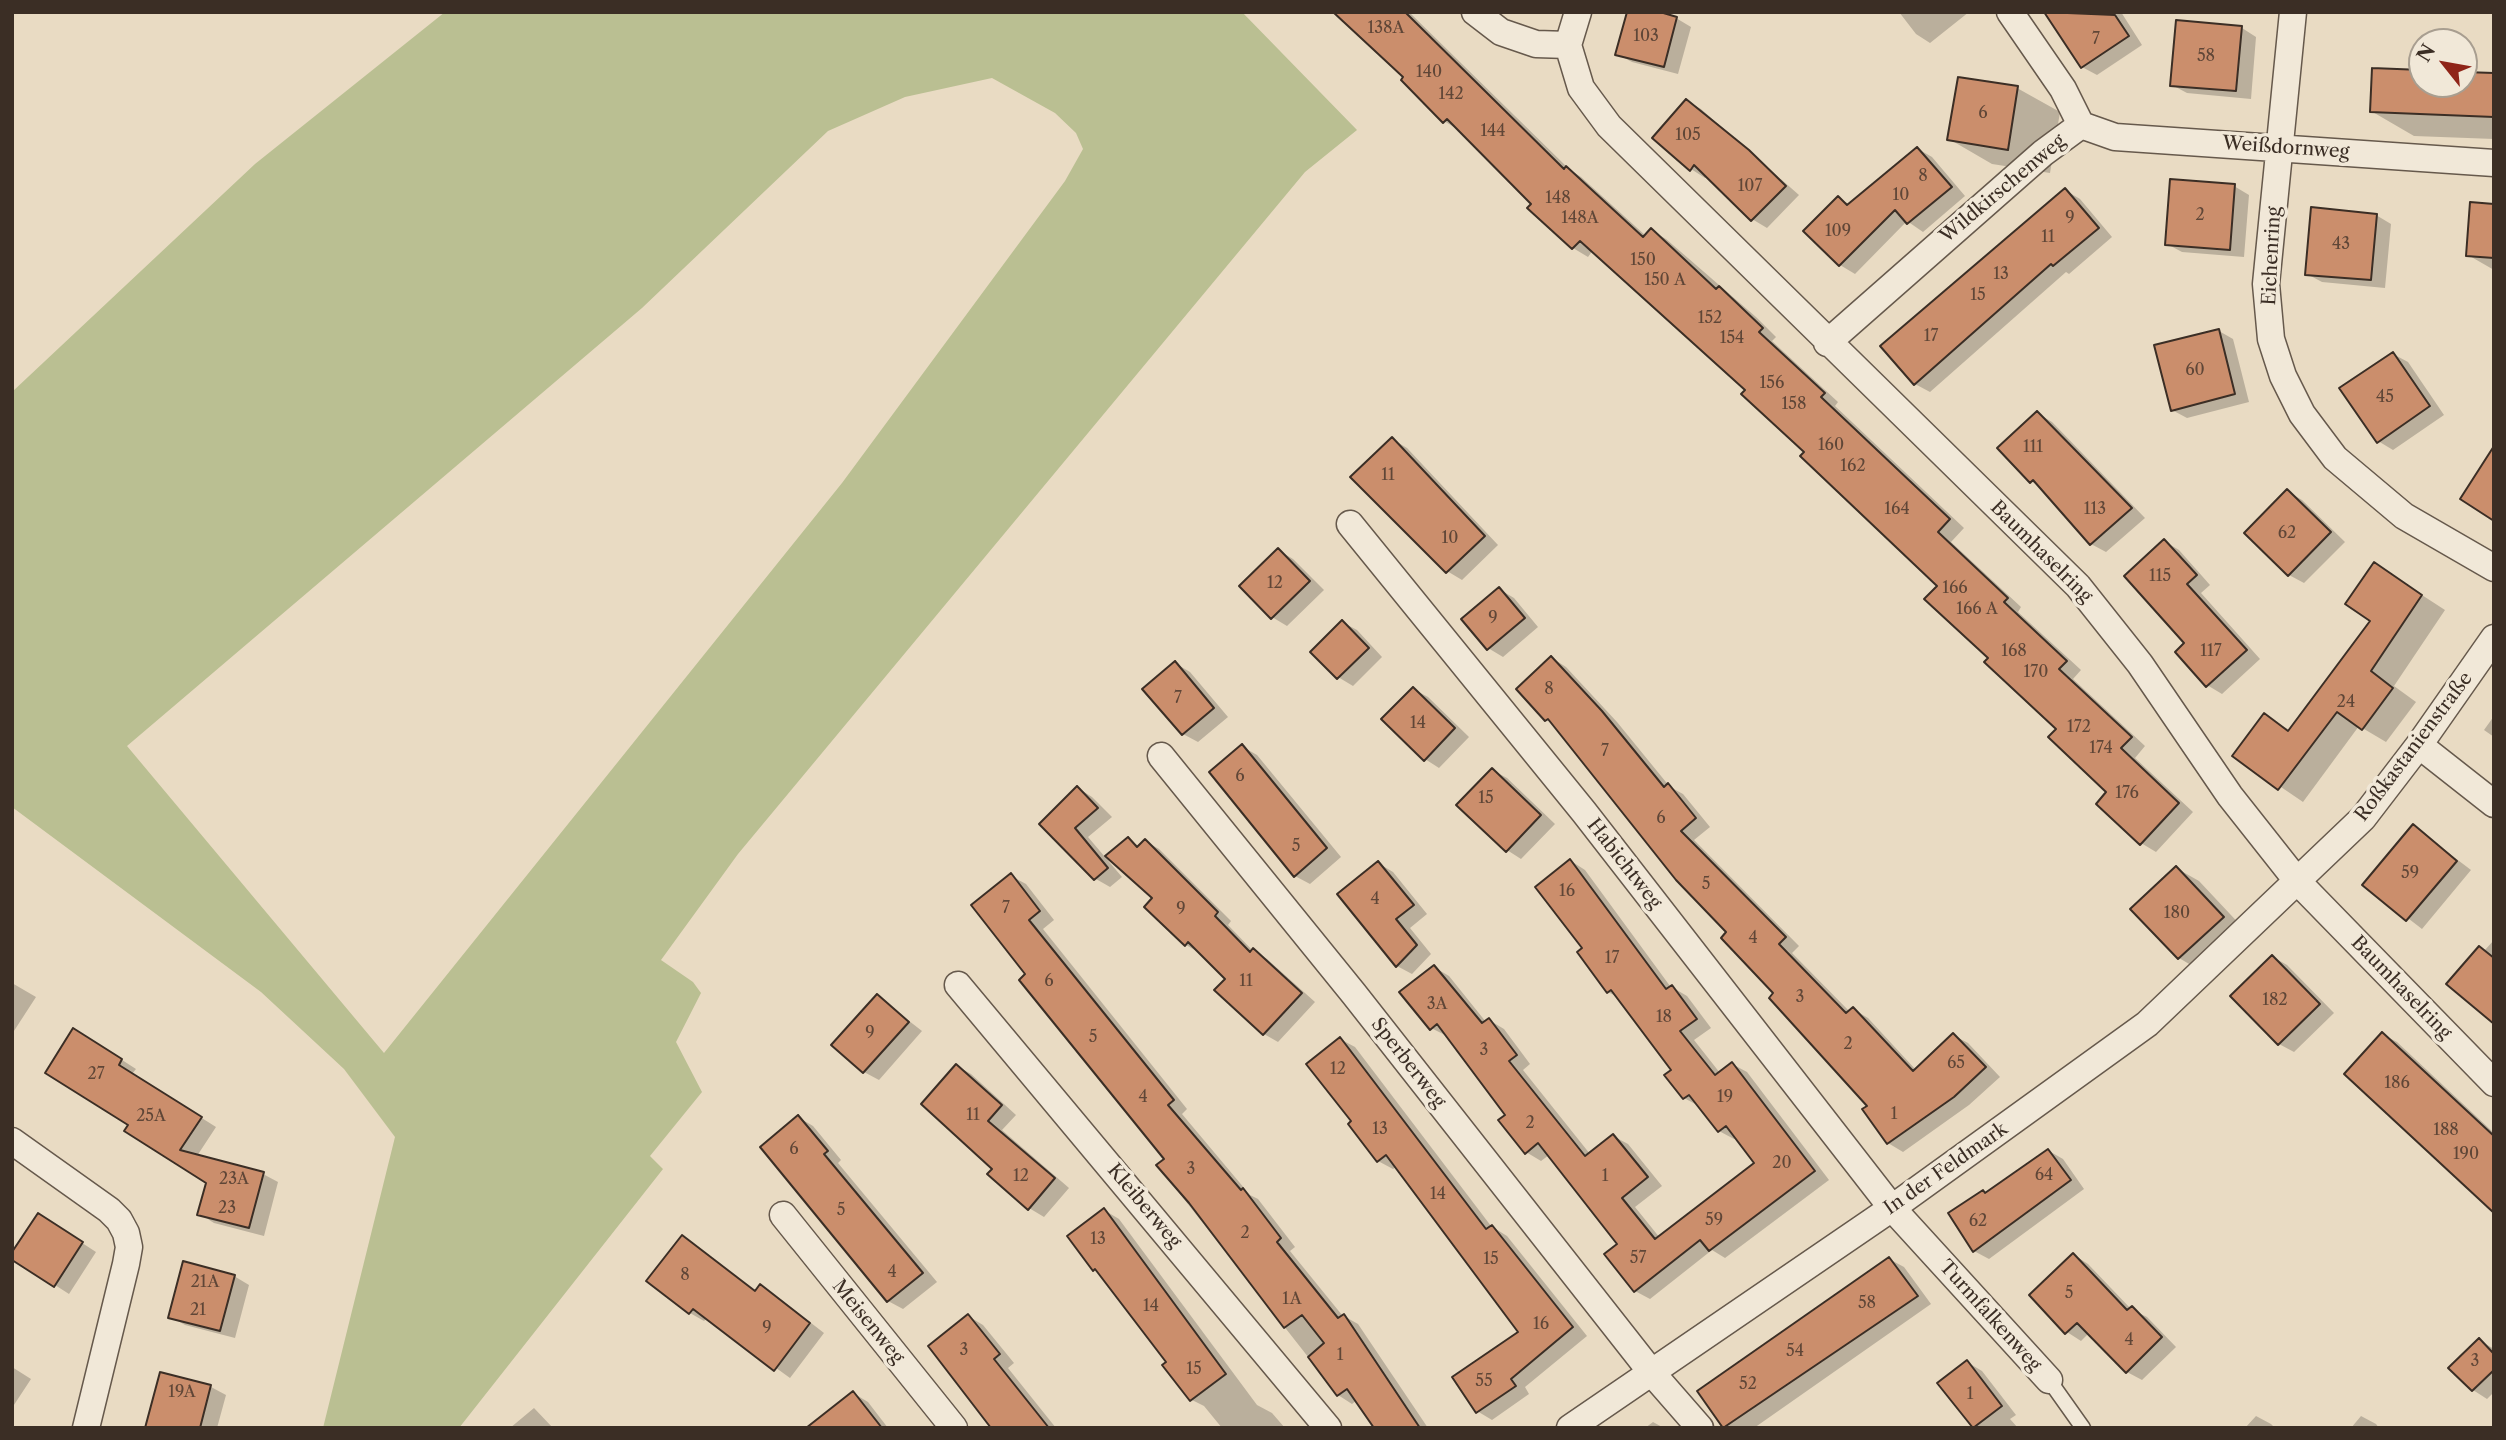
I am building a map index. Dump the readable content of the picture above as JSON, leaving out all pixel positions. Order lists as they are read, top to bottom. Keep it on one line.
{"streets":{"street":["Weißdornweg","Wildkirschenweg","Eichenring","Baumhaselring","Roßkastanienstraße","Habichtweg","Sperberweg","In der Feldmark","Kleiberweg","Turmfalkenweg","Meisenweg"]},"crossings":[["Weißdornweg","Wildkirschenweg"],["Weißdornweg","Eichenring"],["Wildkirschenweg","Baumhaselring"],["Baumhaselring","Roßkastanienstraße"],["Baumhaselring","In der Feldmark"],["Roßkastanienstraße","In der Feldmark"],["Habichtweg","In der Feldmark"],["Habichtweg","Turmfalkenweg"],["Sperberweg","In der Feldmark"],["In der Feldmark","Turmfalkenweg"]],"house_numbers":["138A","103","7","58","140","142","6","144","105","8","107","10","148","2","148A","9","109","11","43","150","13","150 A","15","152","17","154","60","156","45","158","160","111","162","11","164","113","62","10","115","12","166","166 A","9","168","117","170","8","7","24","14","172","174","7","6","176","15","6","5","59","5","16","4","7","9","180","4","17","6","11","3","182","3A","18","9","5","2","3","65","12","27","186","4","19","1","11","25A","2","13","188","6","190","20","3","64","12","1","23A","14","23","5","59","62","2","13","57","15","4","8","21A","5","1A","58","14","21","16","9","4","3","54","1","3","15","55","52","19A","1"],"north":"top left"}
